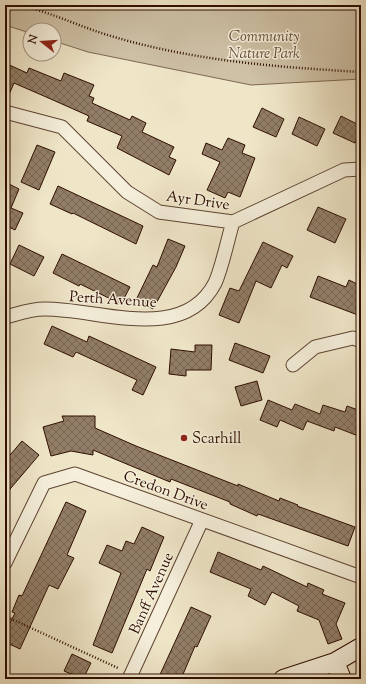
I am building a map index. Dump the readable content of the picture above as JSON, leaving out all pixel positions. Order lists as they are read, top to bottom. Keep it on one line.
{"streets":{"street":["Ayr Drive","Perth Avenue","Credon Drive","Banff Avenue"]},"crossings":[["Ayr Drive","Perth Avenue"],["Credon Drive","Banff Avenue"]],"parks":["Community Nature Park"],"places":["Scarhill"],"north":"left"}
